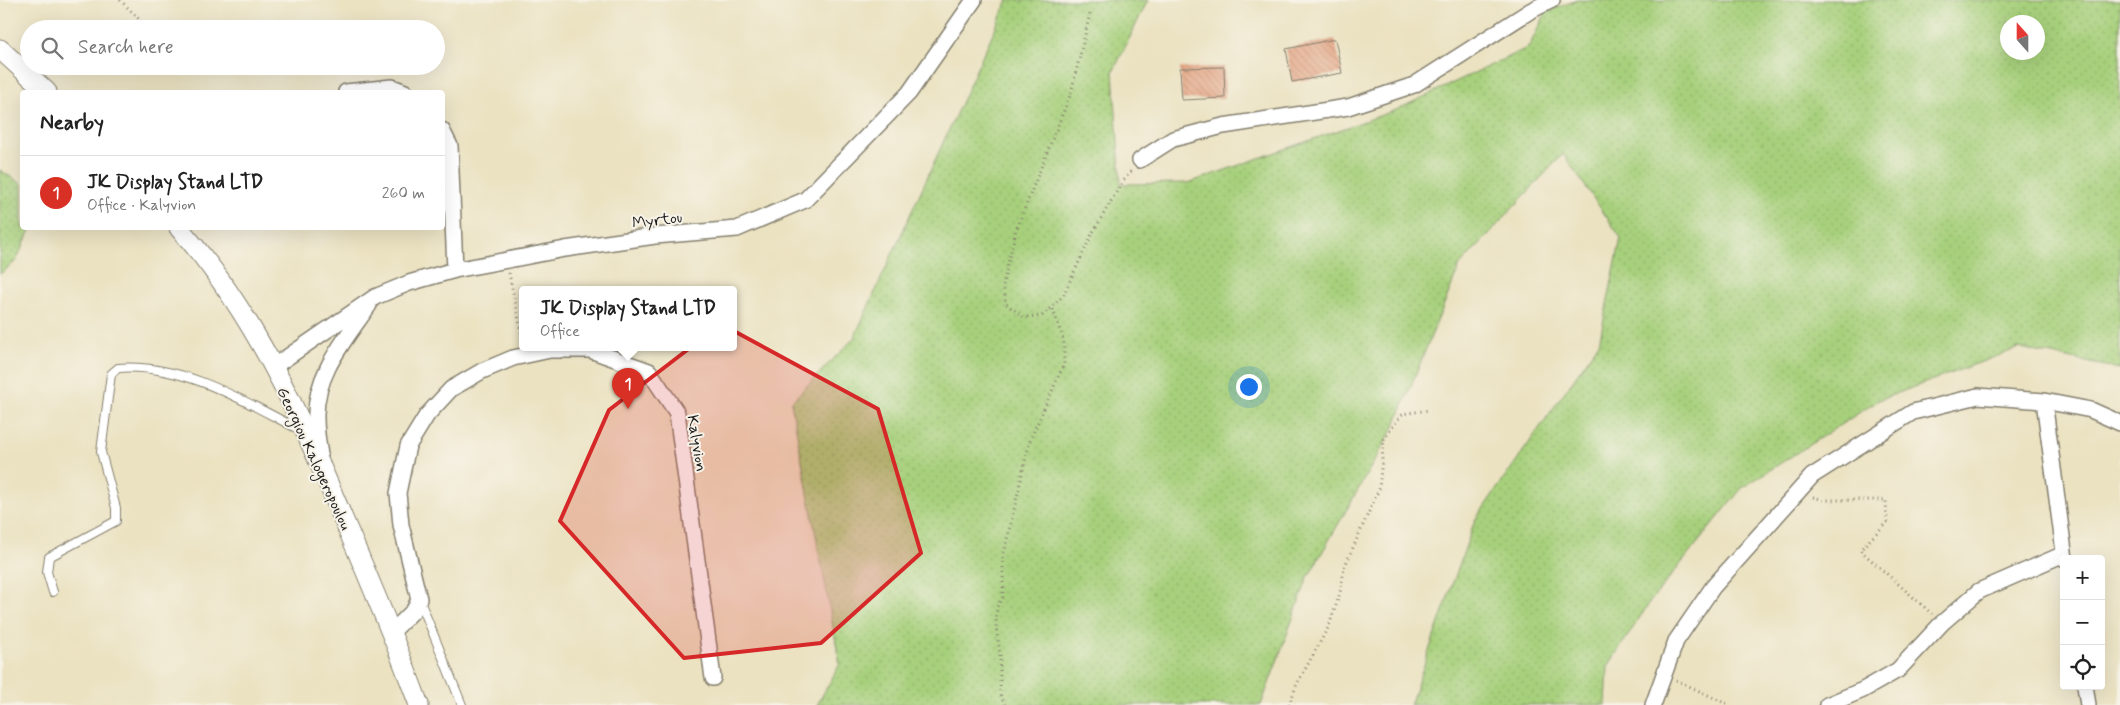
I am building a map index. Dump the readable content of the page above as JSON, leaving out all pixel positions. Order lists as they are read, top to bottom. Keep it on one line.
{"streets":{"street":["Myrtou","Kalyvion","Georgiou Kalogeropoulou"]},"crossings":[["Myrtou","Georgiou Kalogeropoulou"]],"north":"top","page":{"search":"Search here","heading":"Nearby","list":[{"mark":"1","name":"JK Display Stand LTD","note":"Office · Kalyvion","value":"260 m"}],"popup":["JK Display Stand LTD","Office"],"pins":"1","map_buttons":["+","−"]}}
